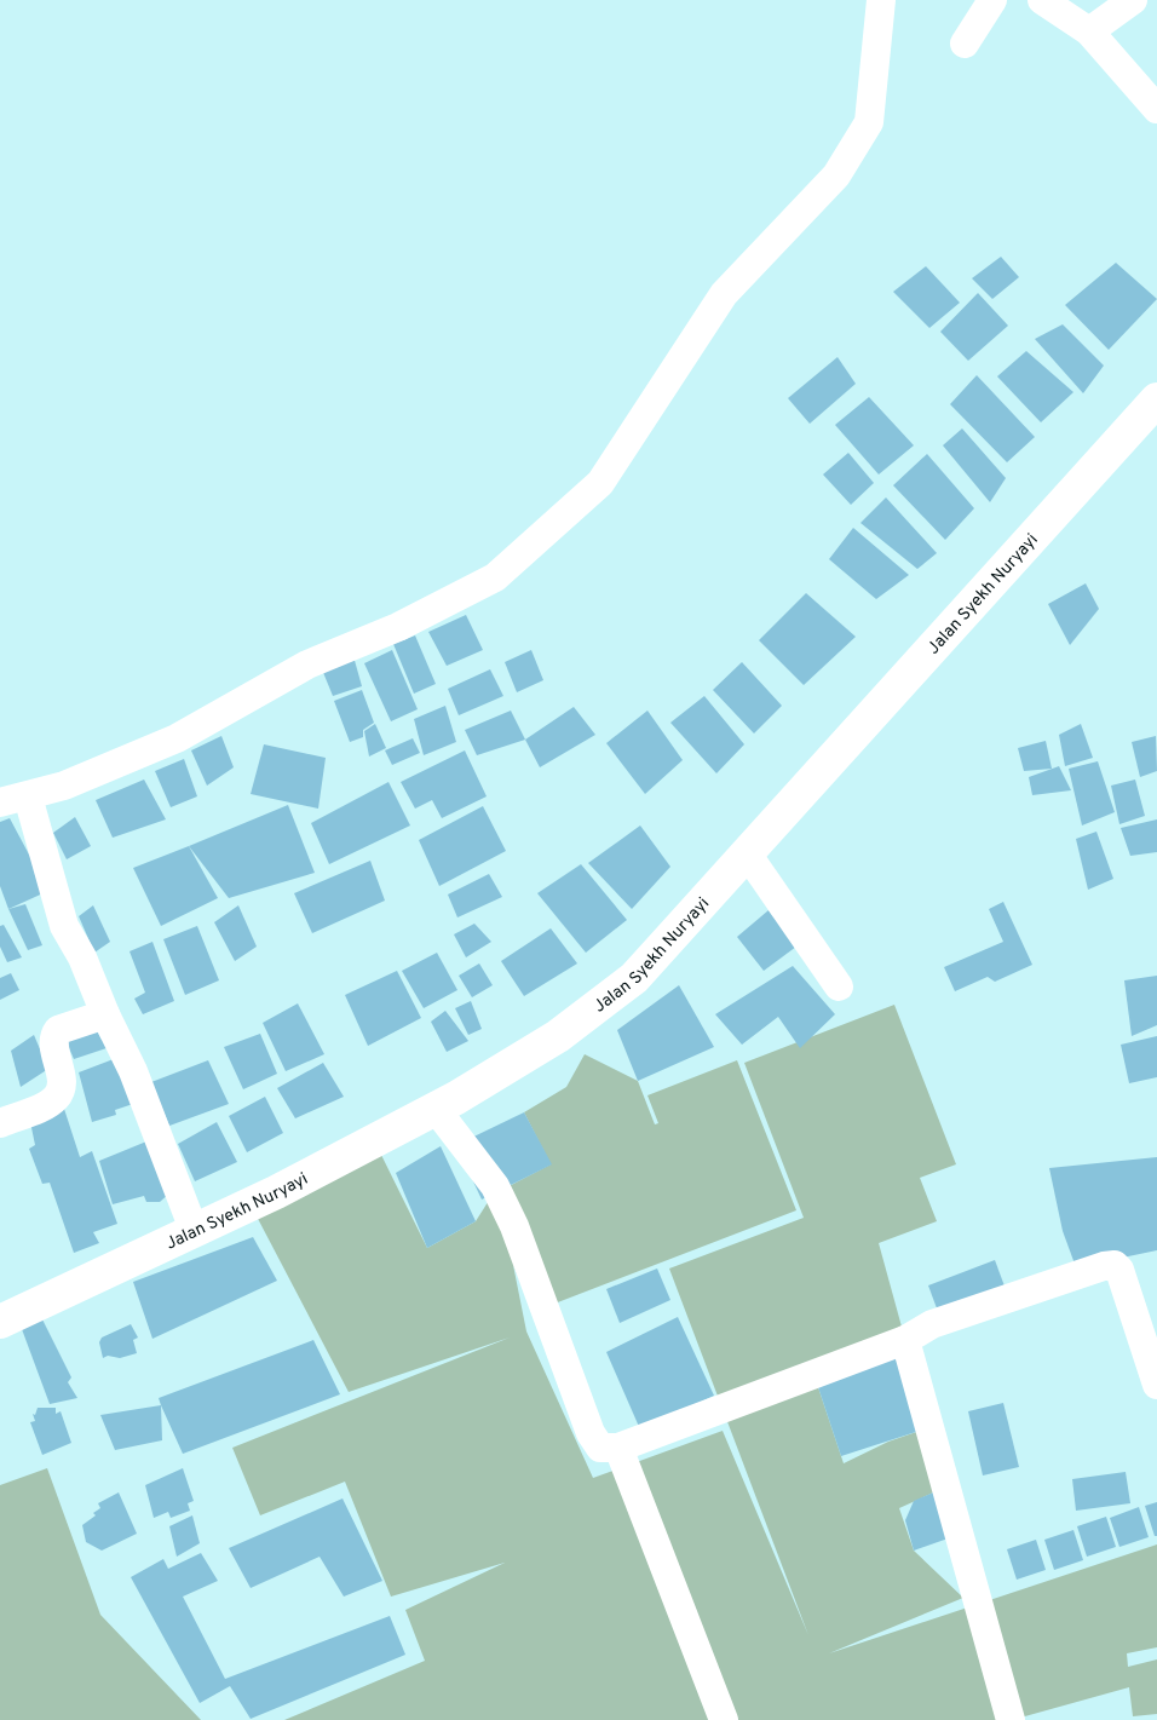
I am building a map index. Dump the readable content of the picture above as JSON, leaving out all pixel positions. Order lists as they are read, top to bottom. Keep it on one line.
{"streets":{"main road":["Jalan Syekh Nuryayi"]}}
